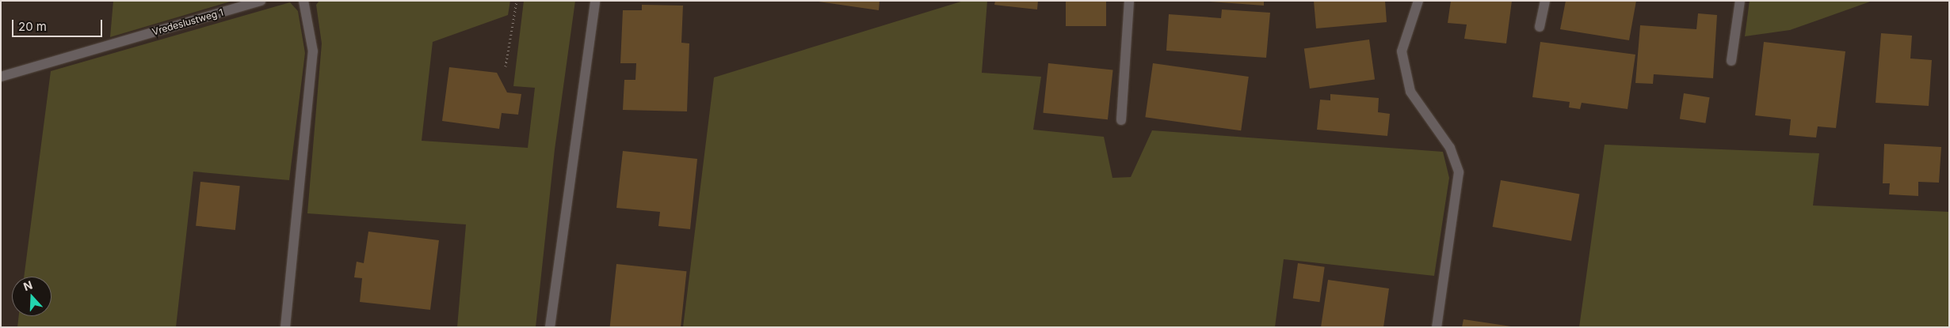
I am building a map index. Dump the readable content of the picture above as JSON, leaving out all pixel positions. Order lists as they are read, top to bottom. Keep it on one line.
{"streets":{"street":["Vredeslustweg 1"]},"scale_bar":"20 m","north":"top"}
